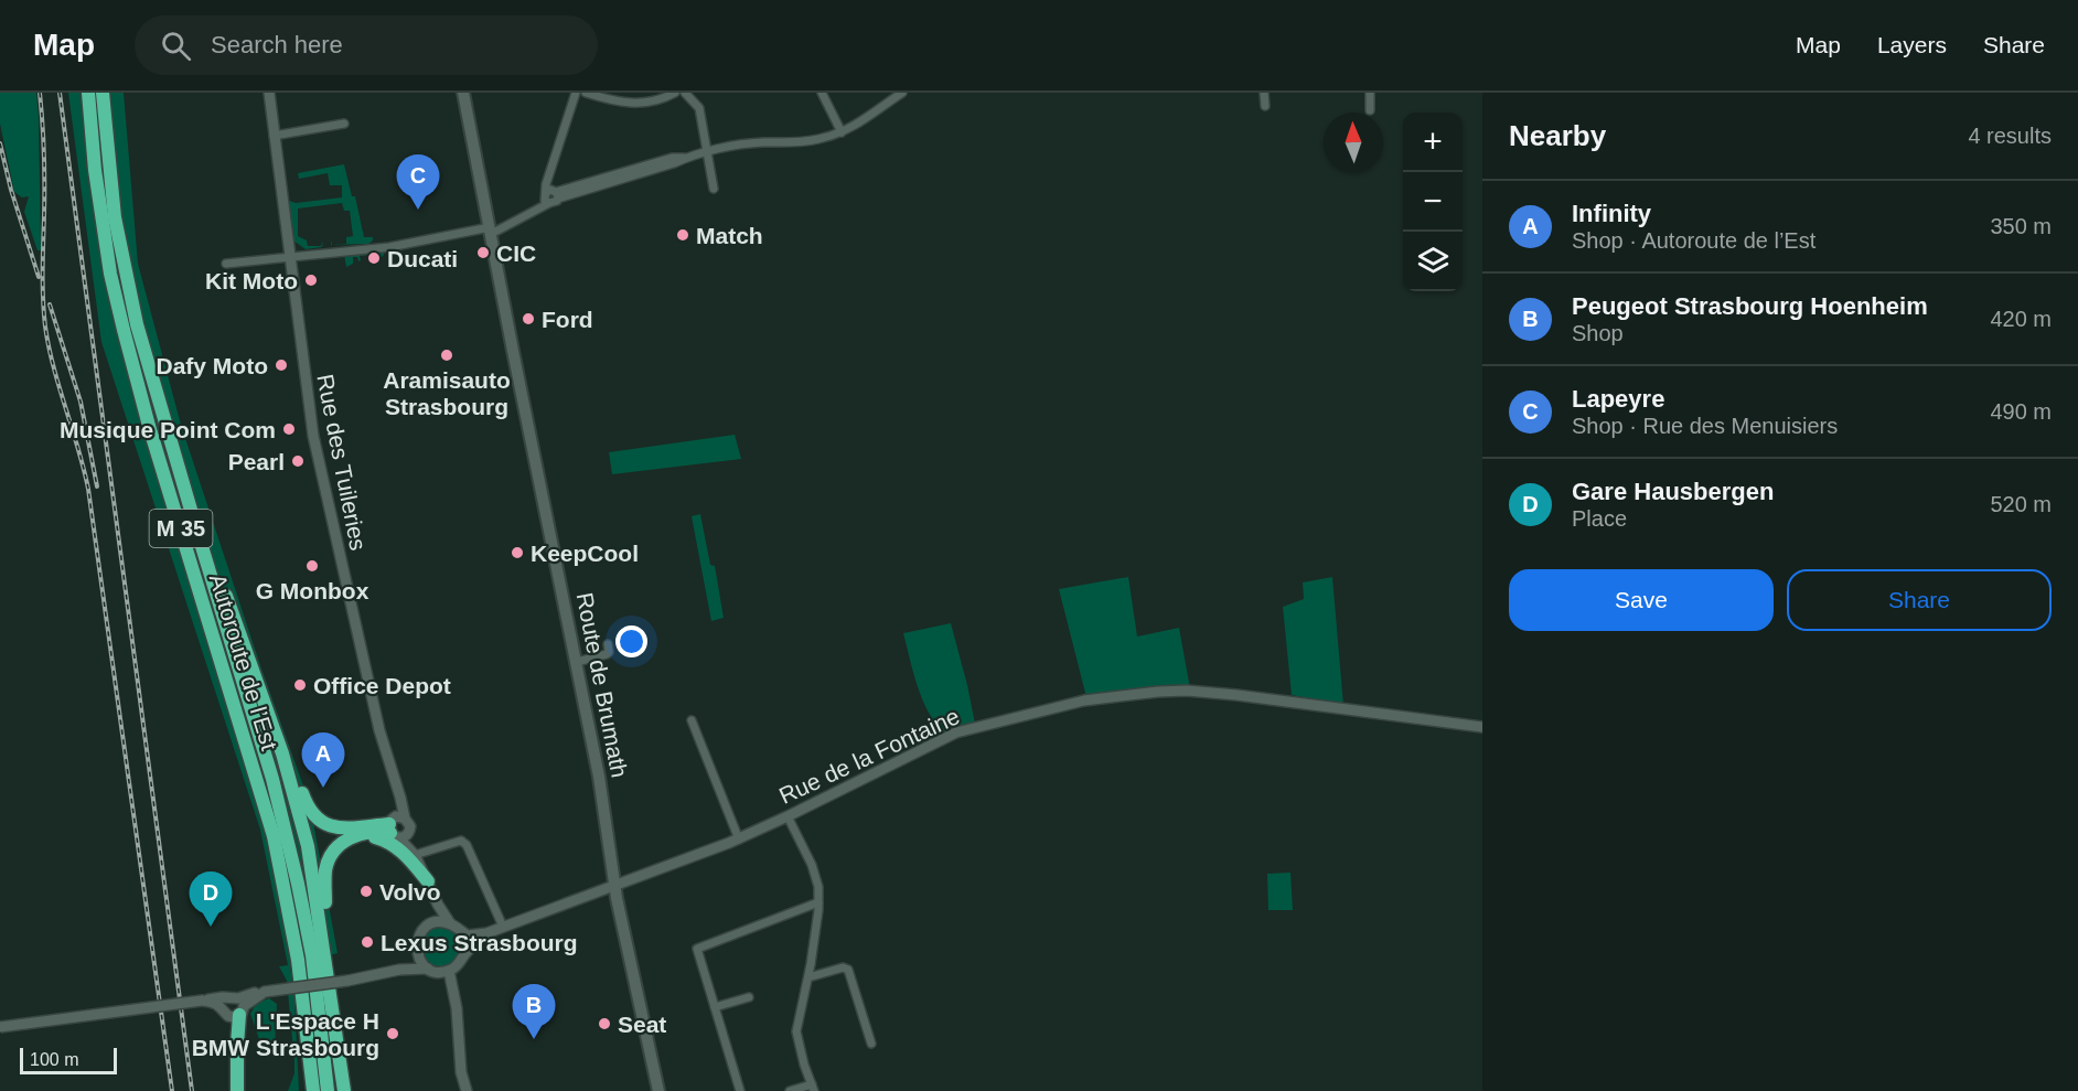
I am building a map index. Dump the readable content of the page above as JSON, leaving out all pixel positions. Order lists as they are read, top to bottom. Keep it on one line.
{"streets":{"highway":["M 35","Autoroute de l’Est"],"main road":["Route de Brumath"],"street":["Rue des Tuileries","Rue de la Fontaine"]},"crossings":[["Rue des Tuileries","Rue de la Fontaine"],["Route de Brumath","Rue de la Fontaine"]],"places":["Match","CIC","Ducati","Kit Moto","Ford","Aramisauto Strasbourg","Dafy Moto","Musique Point Com","Pearl","KeepCool","G Monbox","Office Depot","Volvo","Lexus Strasbourg","Seat","L'Espace H BMW Strasbourg"],"scale_bar":"100 m","north":"top","page":{"header":"Map","search":"Search here","nav":["Map","Layers","Share"],"heading":["Nearby","4 results"],"map_buttons":["+","−"],"pins":["C","A","D","B"],"list":[{"mark":"A","name":"Infinity","note":"Shop · Autoroute de l’Est","value":"350 m"},{"mark":"B","name":"Peugeot Strasbourg Hoenheim","note":"Shop","value":"420 m"},{"mark":"C","name":"Lapeyre","note":"Shop · Rue des Menuisiers","value":"490 m"},{"mark":"D","name":"Gare Hausbergen","note":"Place","value":"520 m"}],"buttons":["Save","Share"],"scale":"100 m"}}
